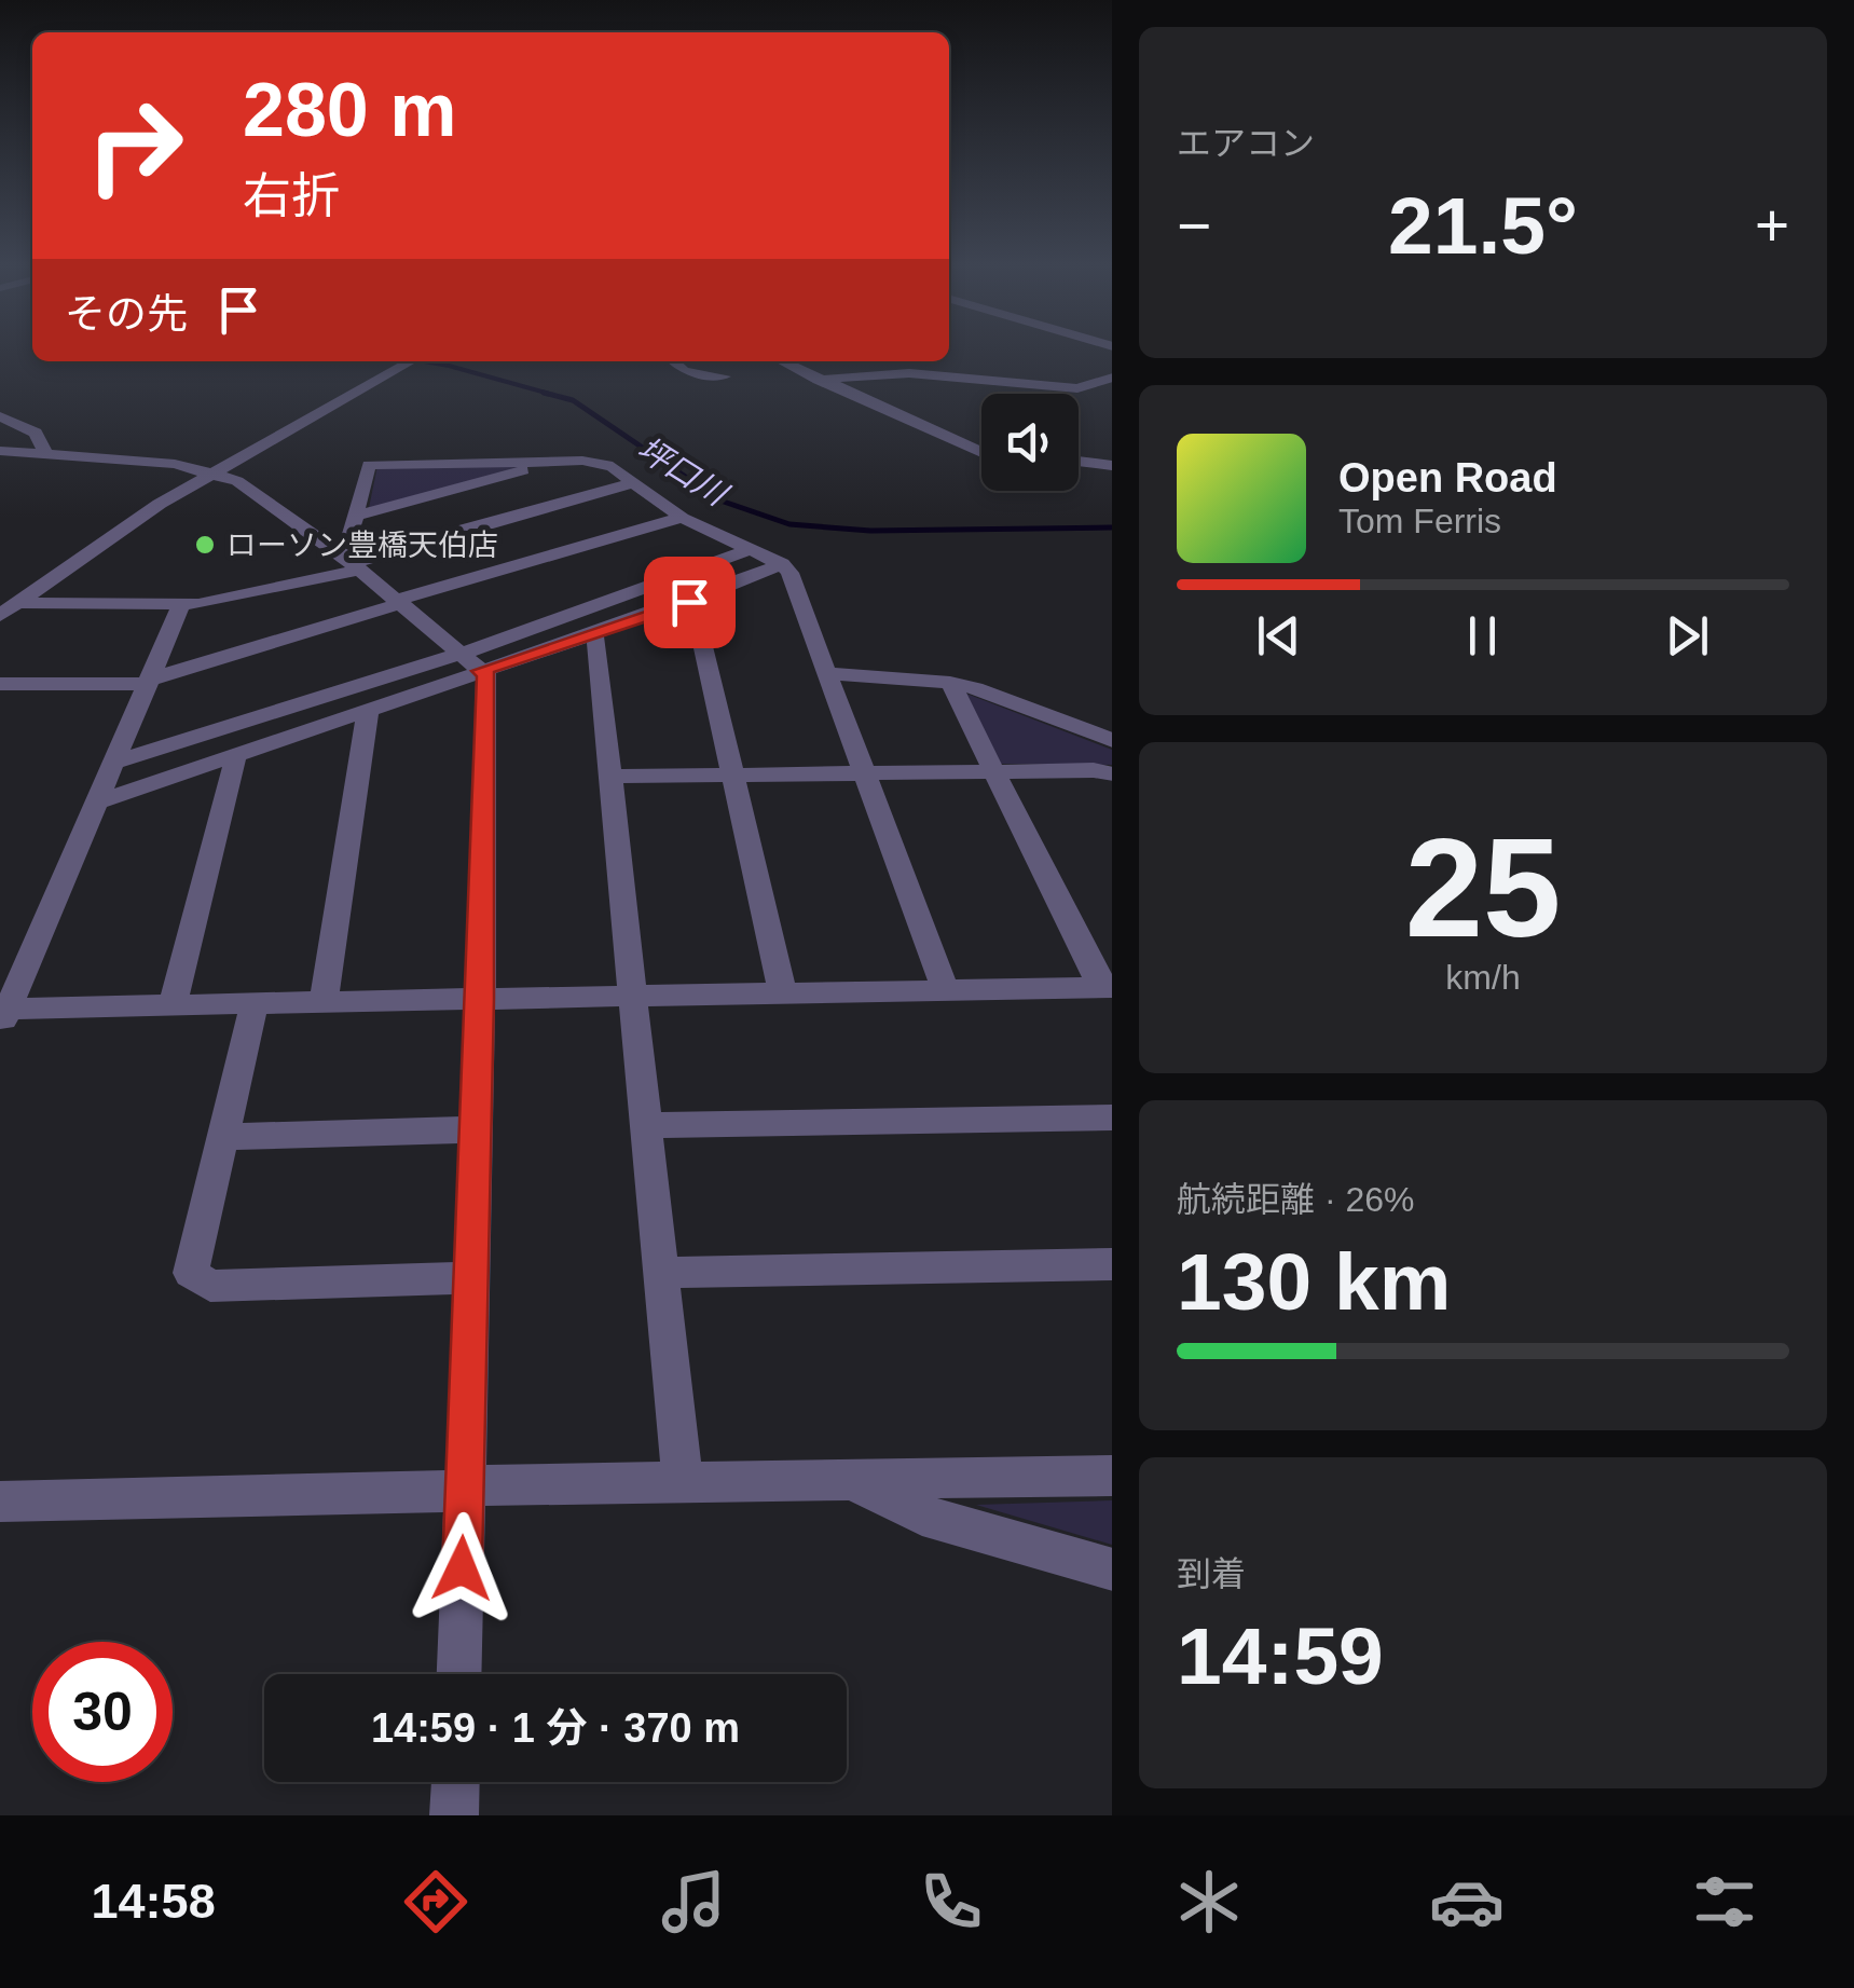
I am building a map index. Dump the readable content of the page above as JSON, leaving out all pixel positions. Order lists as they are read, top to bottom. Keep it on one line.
{"water":["坪口川"],"places":["ローソン豊橋天伯店"],"page":{"tile":["エアコン",["25","km/h"],["航続距離 · 26%","130 km"],["到着","14:59"]],"turn":["280 m","右折"],"heat":["−","21.5°","+"],"then":"その先","song":["Open Road","Tom Ferris"],"limit":"30","trip":"14:59 · 1 分 · 370 m","tabs":"14:58"}}
